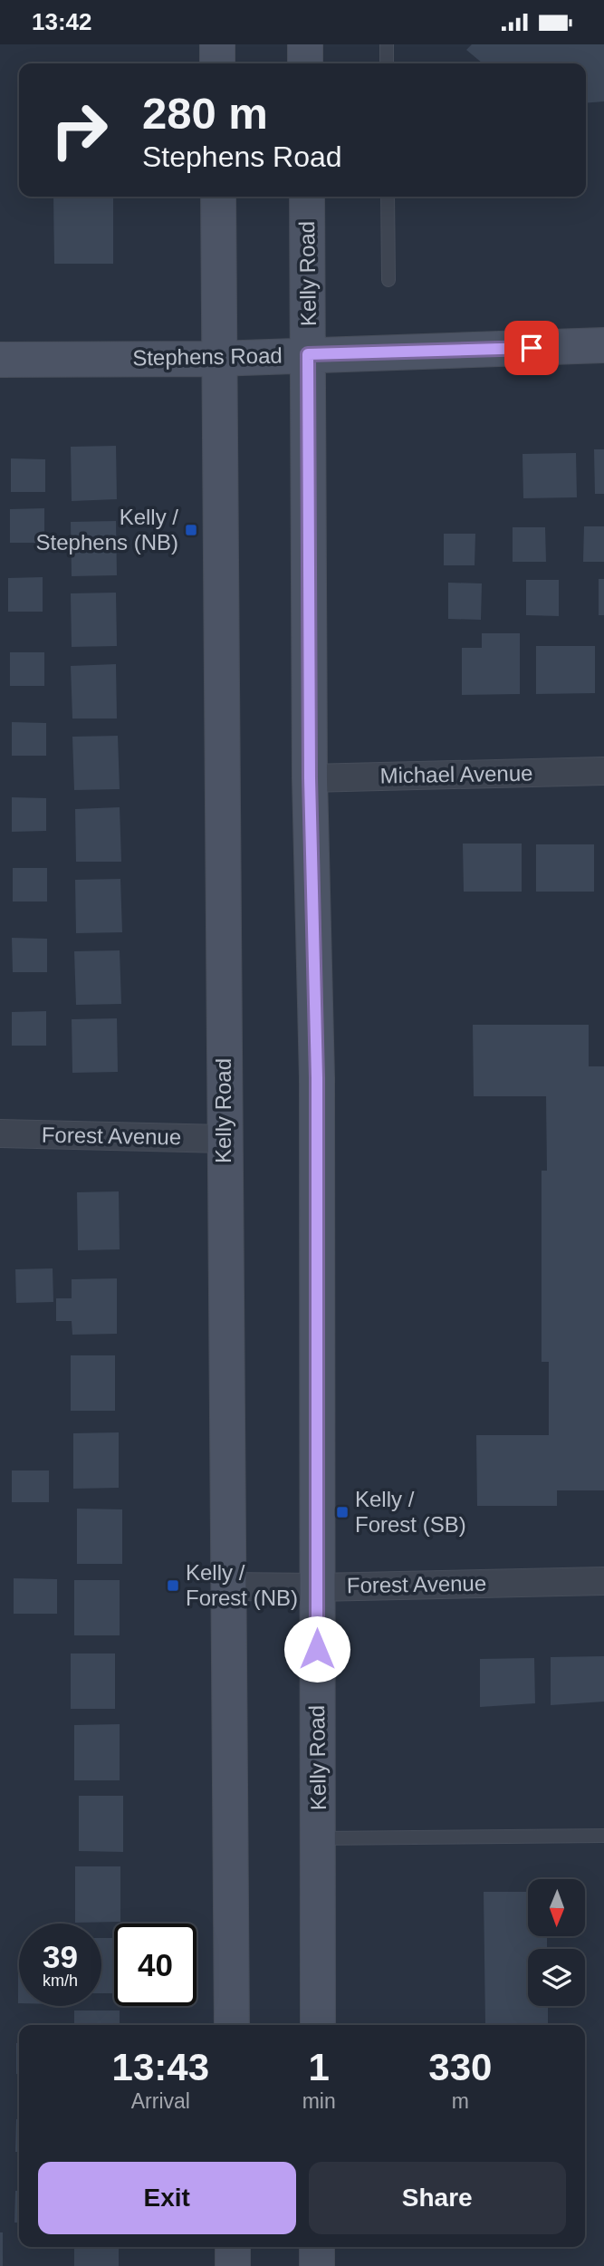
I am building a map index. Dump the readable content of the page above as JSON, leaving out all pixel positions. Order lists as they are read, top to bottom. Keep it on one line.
{"streets":{"street":["Kelly Road","Stephens Road","Michael Avenue","Forest Avenue"]},"crossings":[["Kelly Road","Stephens Road"],["Kelly Road","Michael Avenue"],["Kelly Road","Forest Avenue"]],"places":{"transit":["Kelly / Stephens (NB)","Kelly / Forest (SB)","Kelly / Forest (NB)"]},"north":"bottom","page":{"status":"13:42","turn":["280 m","Stephens Road"],"speed":"39 km/h","limit":"40","eta":["13:43","Arrival","1","min","330","m"],"buttons":["Exit","Share"]}}
